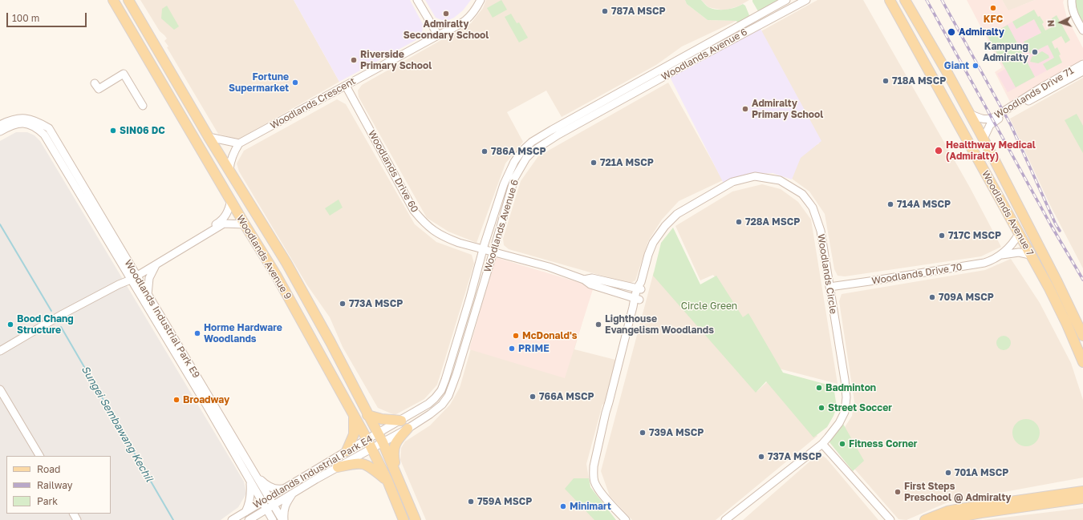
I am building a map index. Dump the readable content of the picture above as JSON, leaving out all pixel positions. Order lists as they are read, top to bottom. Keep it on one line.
{"streets":{"main road":["Woodlands Avenue 7","Woodlands Avenue 9"],"street":["Woodlands Avenue 6","Woodlands Drive 71","Woodlands Crescent","Woodlands Drive 60","Woodlands Circle","Woodlands Drive 70","Woodlands Industrial Park E9","Woodlands Industrial Park E4"]},"crossings":[["Woodlands Avenue 6","Woodlands Drive 60"],["Woodlands Avenue 6","Woodlands Avenue 9"],["Woodlands Avenue 6","Woodlands Industrial Park E4"],["Woodlands Drive 71","Woodlands Avenue 7"],["Woodlands Crescent","Woodlands Drive 60"],["Woodlands Avenue 7","Woodlands Drive 70"],["Woodlands Avenue 9","Woodlands Industrial Park E4"],["Woodlands Circle","Woodlands Drive 70"],["Woodlands Industrial Park E9","Woodlands Industrial Park E4"]],"water":["Sungei Sembawang Kechil"],"parks":["Circle Green"],"places":["KFC","787A MSCP","Admiralty Secondary School","Admiralty","Kampung Admiralty","Riverside Primary School","Giant","718A MSCP","Fortune Supermarket","Admiralty Primary School","SIN06 DC","Healthway Medical (Admiralty)","786A MSCP","721A MSCP","714A MSCP","728A MSCP","717C MSCP","709A MSCP","773A MSCP","Bood Chang Structure","Lighthouse Evangelism Woodlands","Horme Hardware Woodlands","McDonald's","PRIME","Badminton","766A MSCP","Broadway","Street Soccer","739A MSCP","Fitness Corner","737A MSCP","701A MSCP","First Steps Preschool @ Admiralty","759A MSCP","Minimart"],"legend":["Road","Railway","Park"],"scale_bar":"100 m","north":"left"}
